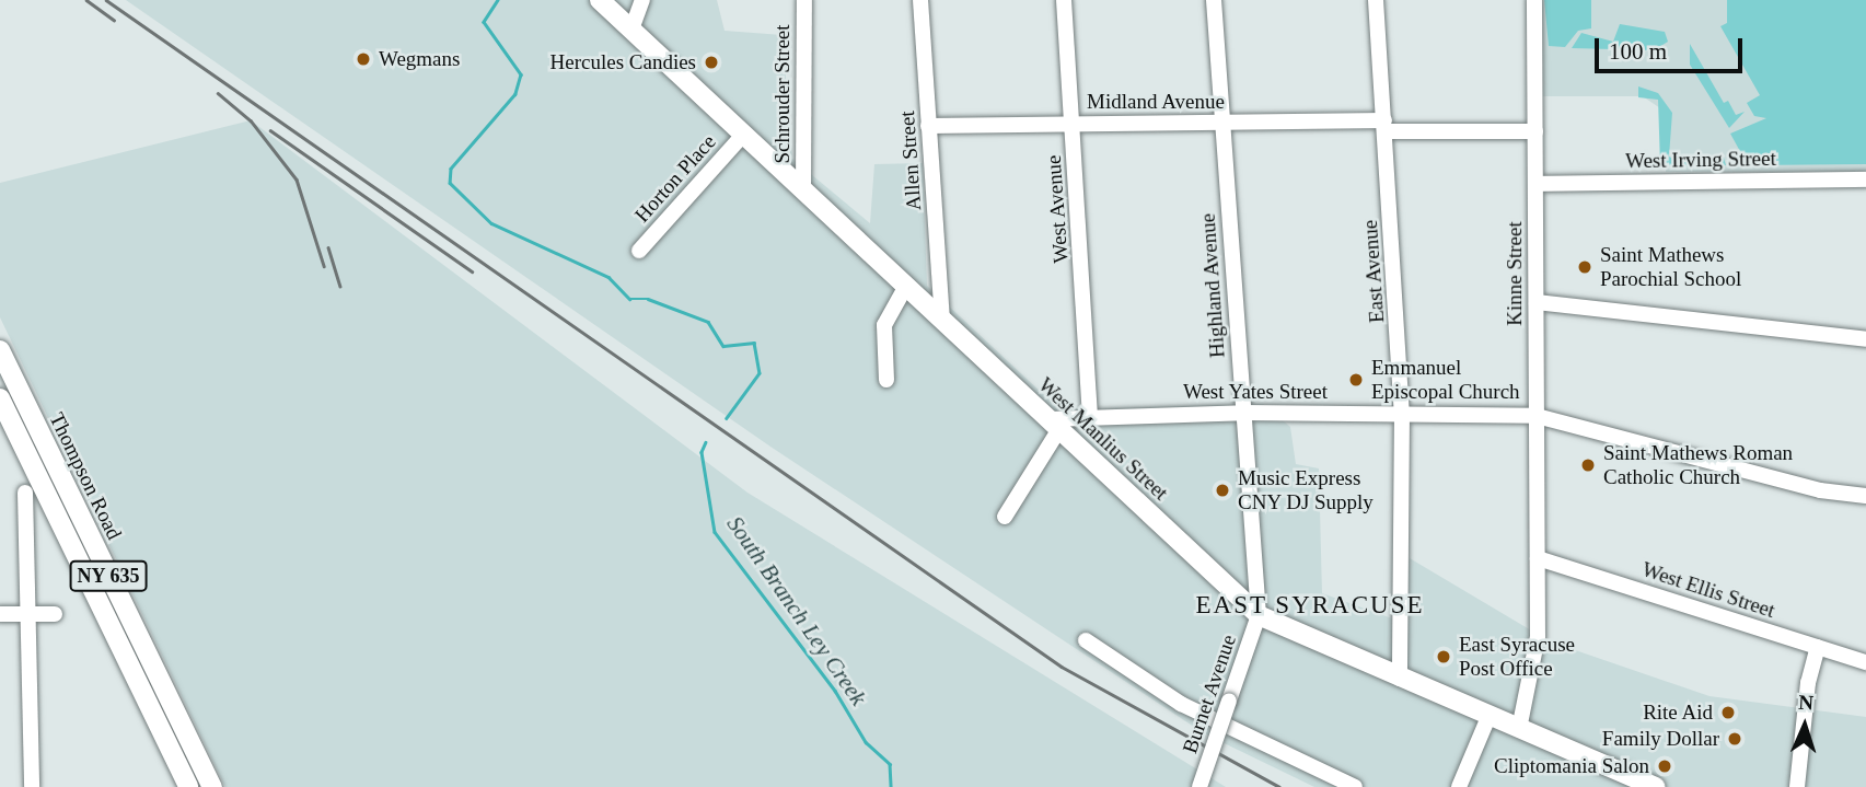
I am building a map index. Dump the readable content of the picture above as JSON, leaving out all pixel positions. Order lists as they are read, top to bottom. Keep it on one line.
{"streets":{"main road":["West Manlius Street","Thompson Road","NY 635"],"street":["Schrouder Street","Midland Avenue","West Irving Street","Allen Street","Horton Place","West Avenue","East Avenue","Kinne Street","Highland Avenue","West Yates Street","West Ellis Street","Burnet Avenue"]},"crossings":[["Schrouder Street","West Manlius Street"],["Midland Avenue","Allen Street"],["Midland Avenue","West Avenue"],["Midland Avenue","East Avenue"],["Midland Avenue","Kinne Street"],["Midland Avenue","Highland Avenue"],["West Irving Street","Kinne Street"],["Allen Street","West Manlius Street"],["Horton Place","West Manlius Street"],["West Avenue","West Yates Street"],["East Avenue","West Yates Street"],["East Avenue","West Manlius Street"],["Kinne Street","West Yates Street"],["Kinne Street","West Manlius Street"],["Kinne Street","West Ellis Street"],["Highland Avenue","West Yates Street"],["Highland Avenue","West Manlius Street"],["Highland Avenue","Burnet Avenue"],["West Yates Street","West Manlius Street"],["West Manlius Street","Burnet Avenue"]],"districts":["EAST SYRACUSE"],"water":["South Branch Ley Creek"],"places":["Wegmans","Hercules Candies","Saint Mathews Parochial School","Emmanuel Episcopal Church","Saint Mathews Roman Catholic Church","Music Express CNY DJ Supply","East Syracuse Post Office","Rite Aid","Family Dollar","Cliptomania Salon"],"scale_bar":"100 m","north":"top"}
